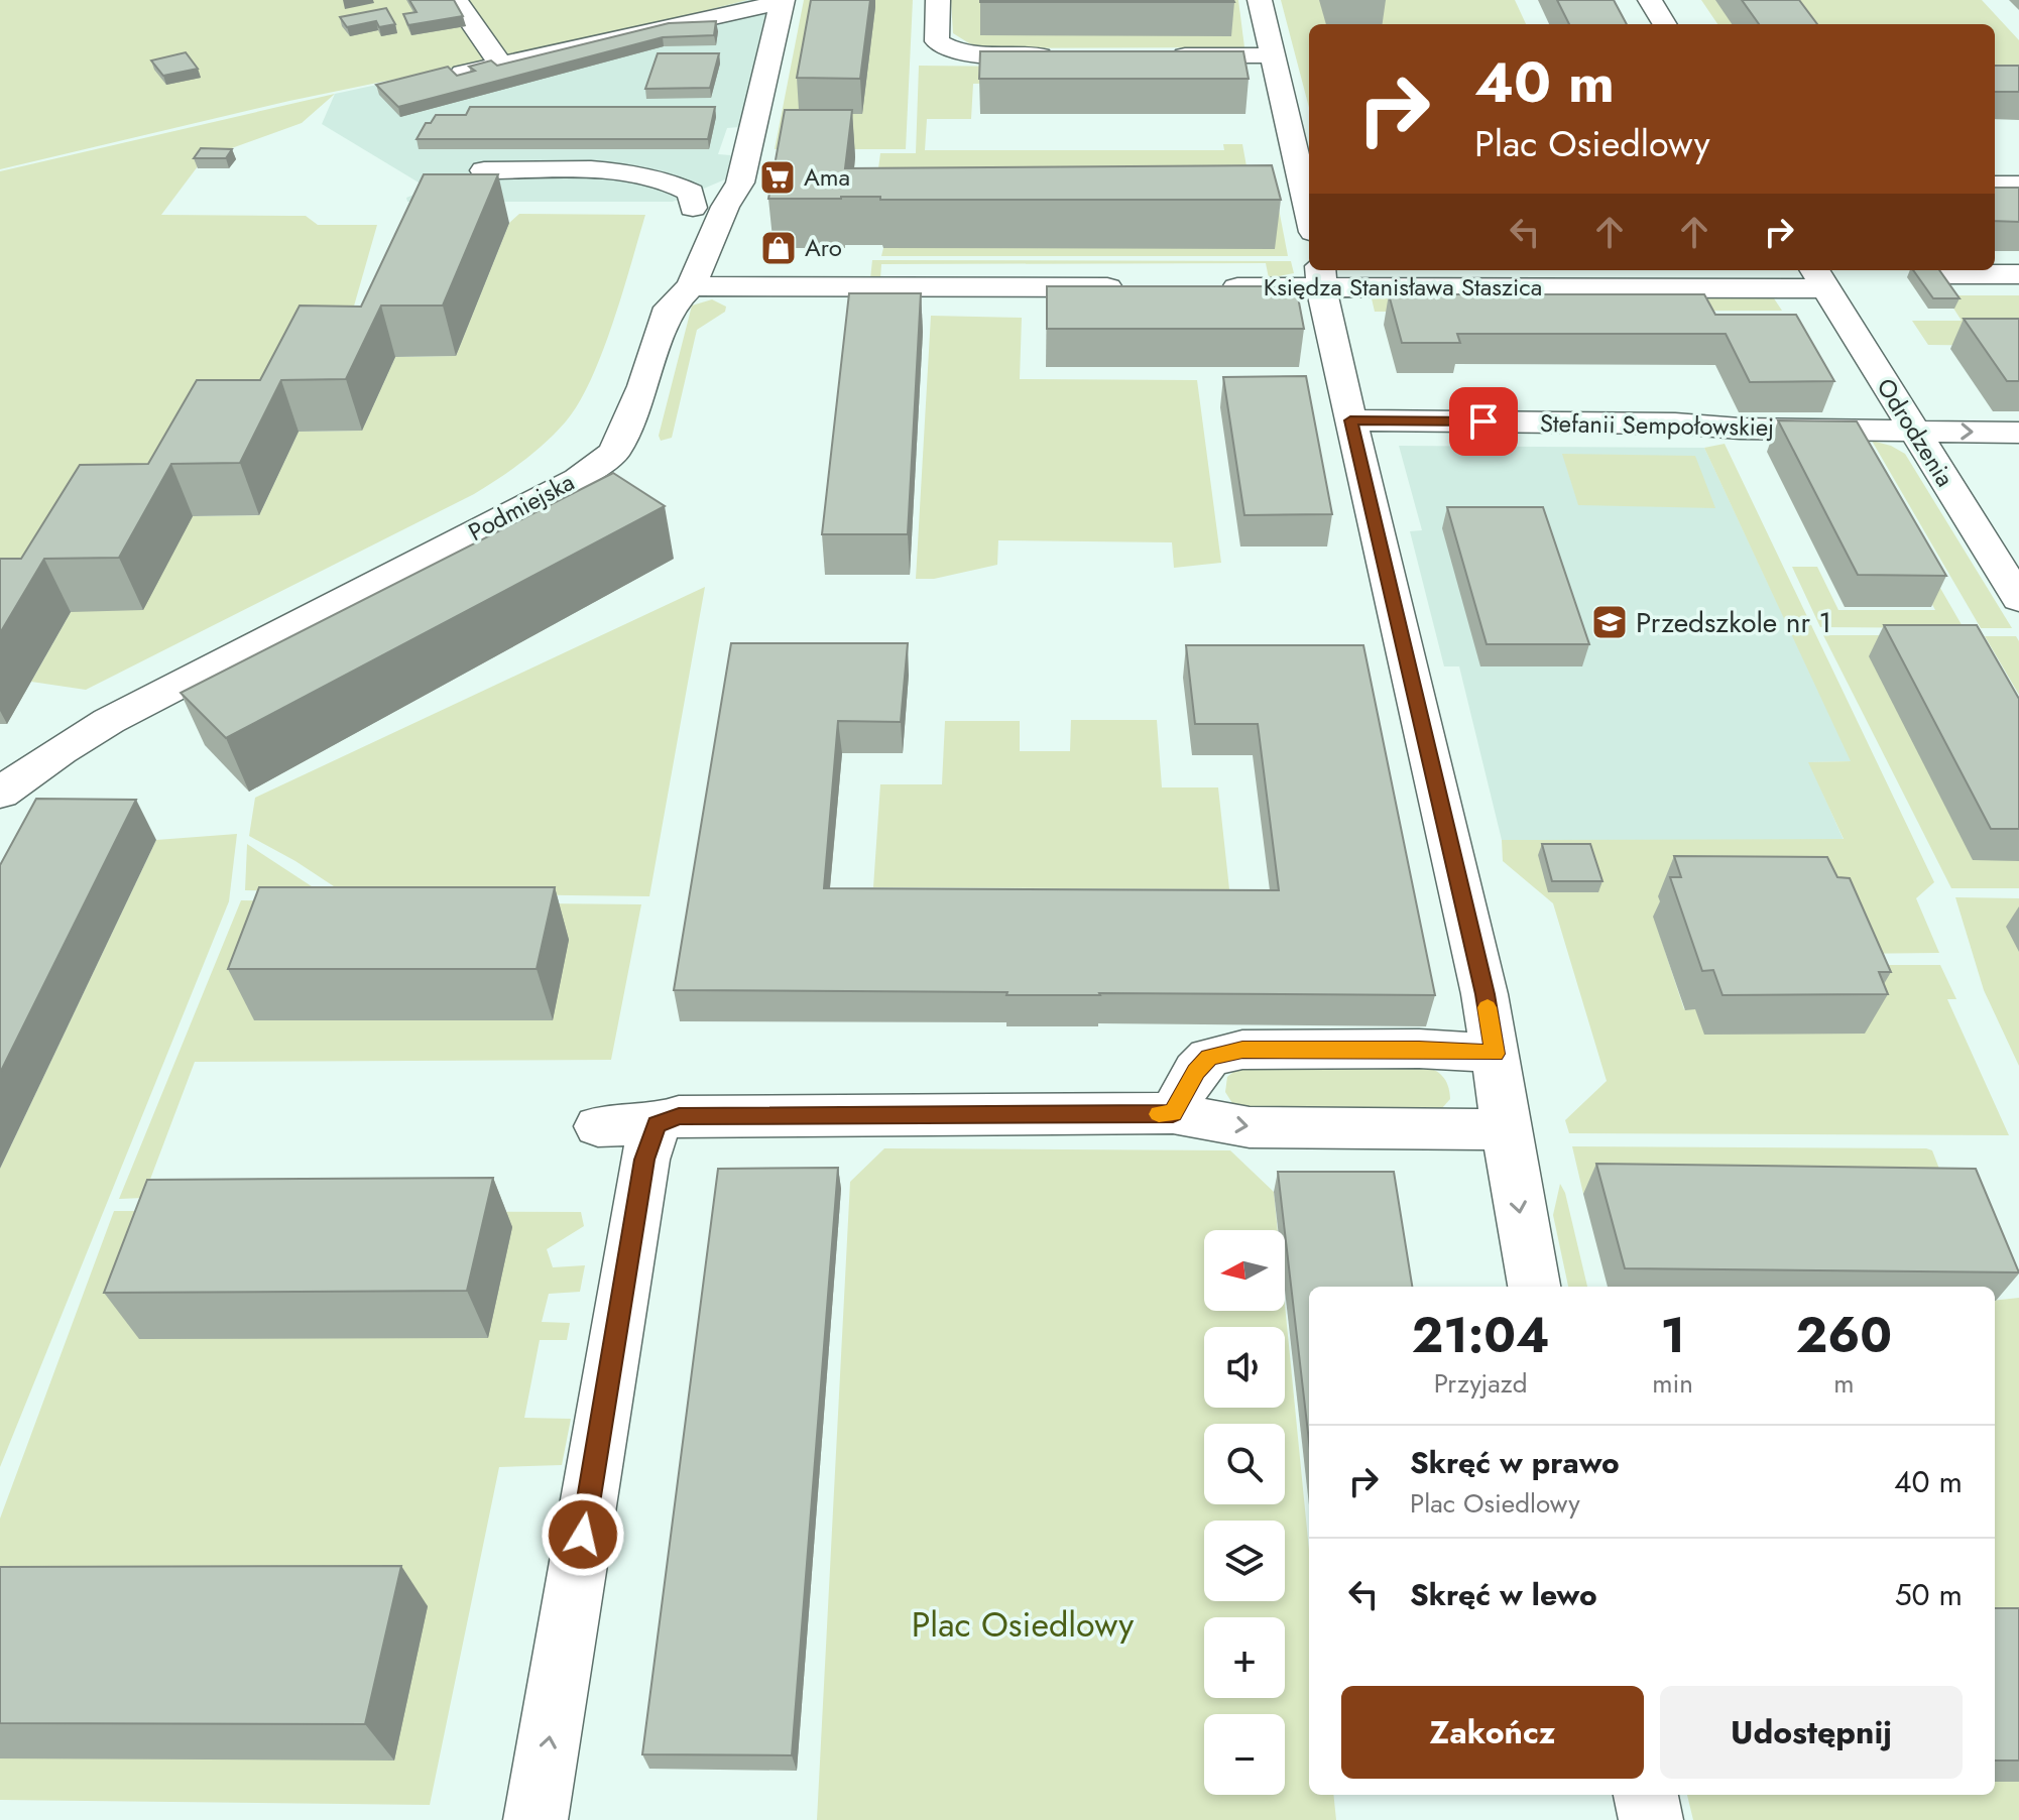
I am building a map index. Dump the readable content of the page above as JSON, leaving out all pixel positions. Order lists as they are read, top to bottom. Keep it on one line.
{"streets":{"street":["Księdza Stanisława Staszica","Stefanii Sempołowskiej","Odrodzenia","Podmiejska"]},"crossings":[["Księdza Stanisława Staszica","Odrodzenia"],["Stefanii Sempołowskiej","Odrodzenia"]],"parks":["Plac Osiedlowy"],"places":{"supermarket":["Ama"],"shop":["Aro"],"school or university":["Przedszkole nr 1"]},"north":"left","page":{"turn":["40 m","Plac Osiedlowy"],"map_buttons":["+","−"],"eta":["21:04","Przyjazd","1","min","260","m"],"list":[{"name":"Skręć w prawo","note":"Plac Osiedlowy","value":"40 m"},{"name":"Skręć w lewo","value":"50 m"}],"buttons":["Zakończ","Udostępnij"]}}
